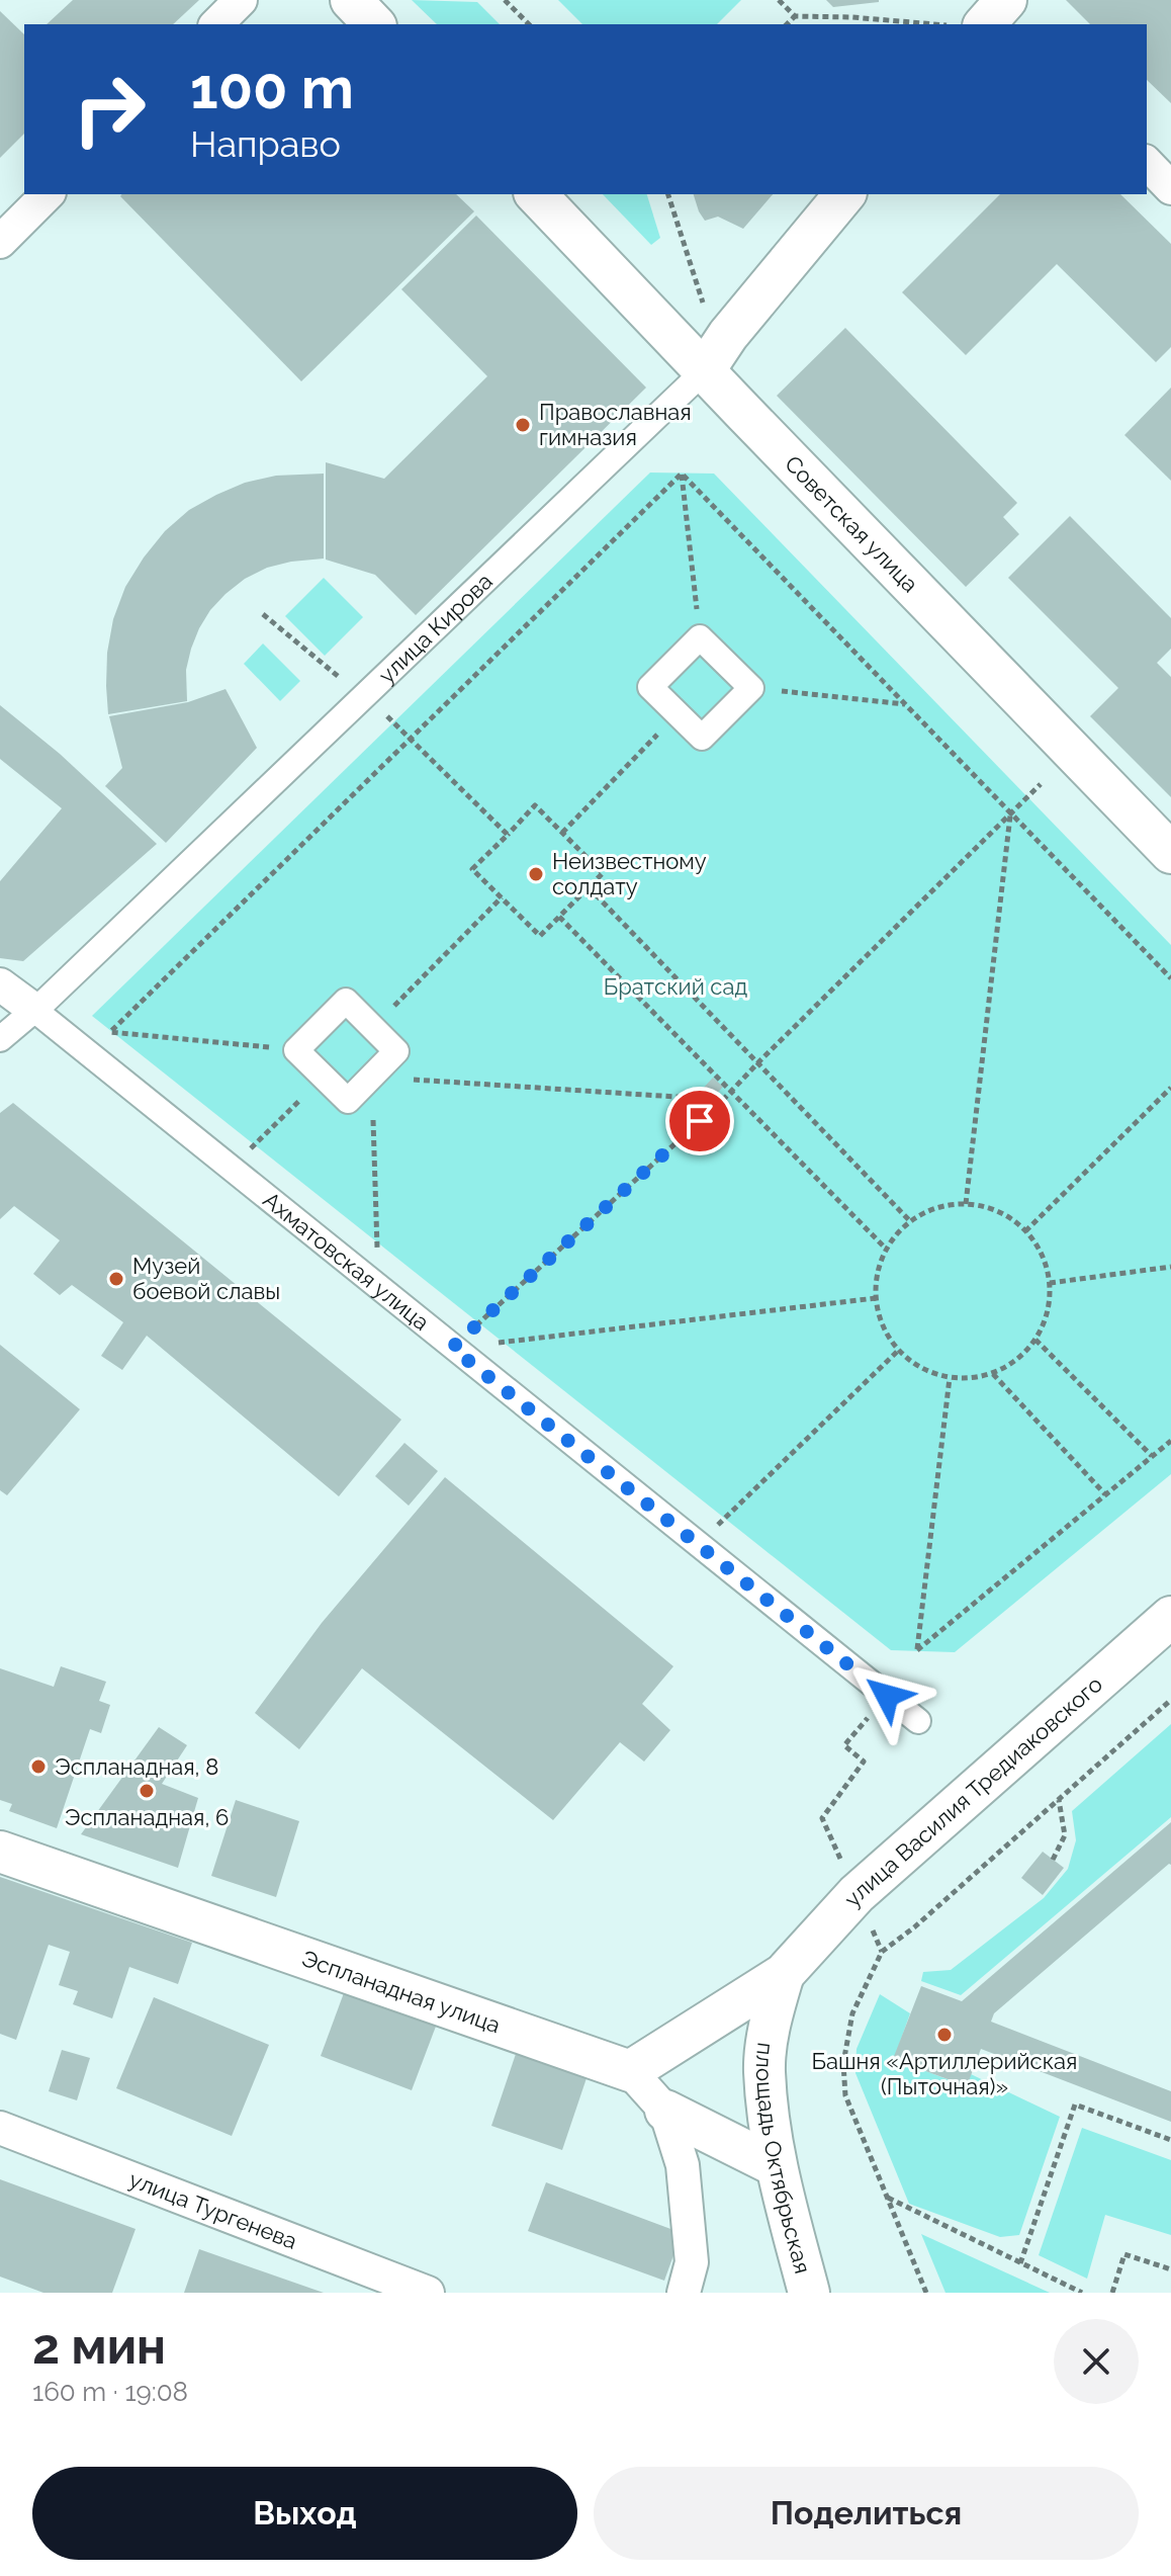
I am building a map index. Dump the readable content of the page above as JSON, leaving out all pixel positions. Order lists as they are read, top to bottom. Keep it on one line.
{"streets":{"street":["Советская улица","улица Кирова","Ахматовская улица","улица Василия Тредиаковского","Эспланадная улица","площадь Октябрьская","улица Тургенева"]},"crossings":[["Советская улица","улица Кирова"],["улица Кирова","Ахматовская улица"],["улица Василия Тредиаковского","площадь Октябрьская"]],"parks":["Братский сад"],"places":["Православная гимназия","Неизвестному солдату","Музей боевой славы","Эспланадная, 8","Эспланадная, 6","Башня «Артиллерийская (Пыточная)»"],"page":{"turn":["100 m","Направо"],"heading":["2 мин","160 m · 19:08"],"buttons":["Выход","Поделиться"]}}
